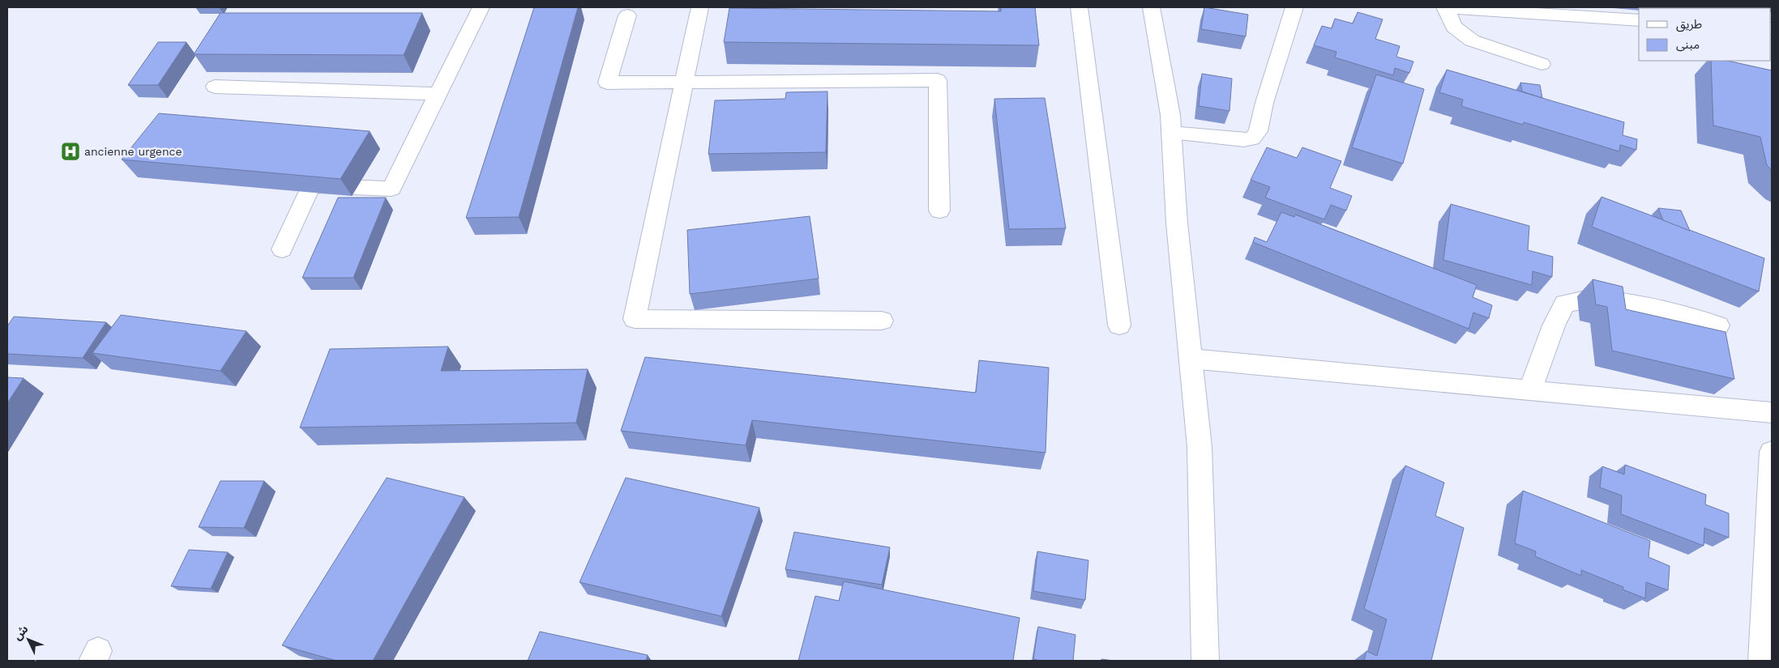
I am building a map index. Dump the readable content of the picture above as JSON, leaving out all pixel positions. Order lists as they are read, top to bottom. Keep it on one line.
{"places":{"hospital":["ancienne urgence"]},"legend":["طريق","مبنى"],"north":"top left"}
